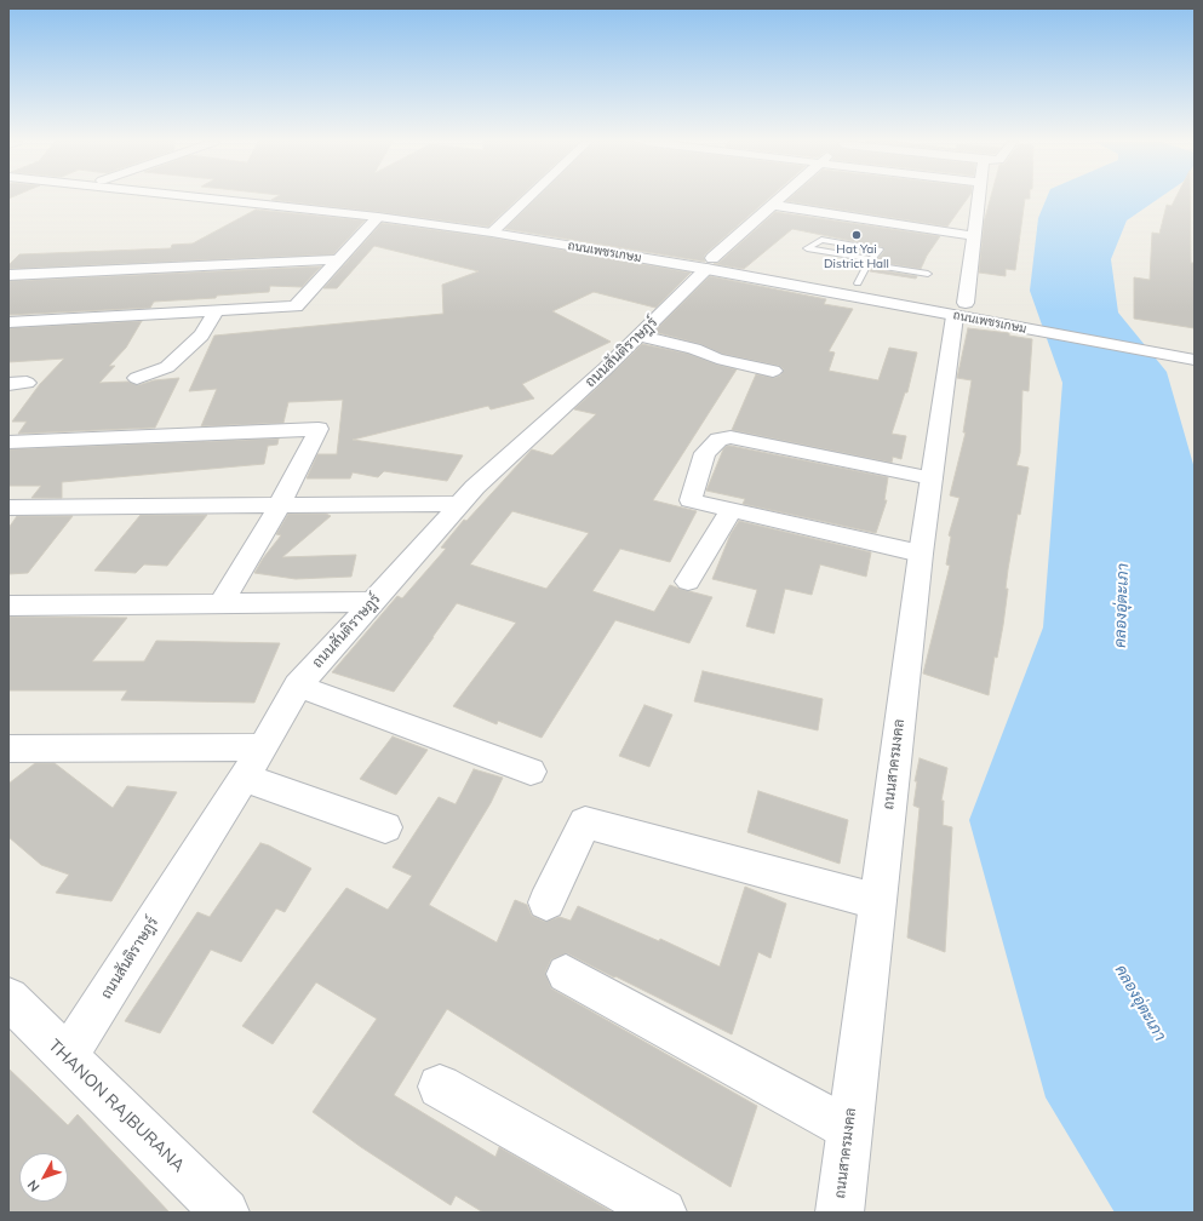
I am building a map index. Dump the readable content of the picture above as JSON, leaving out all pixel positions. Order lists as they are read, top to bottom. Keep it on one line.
{"streets":{"street":["ถนนเพชรเกษม","ถนนสันติราษฎร์","ถนนสาครมงคล","THANON RAJBURANA"]},"crossings":[["ถนนเพชรเกษม","ถนนสันติราษฎร์"],["ถนนเพชรเกษม","ถนนสาครมงคล"],["ถนนสันติราษฎร์","THANON RAJBURANA"]],"water":["คลองอุ่ตะเภา"],"places":["Hat Yai District Hall"],"north":"bottom left"}
